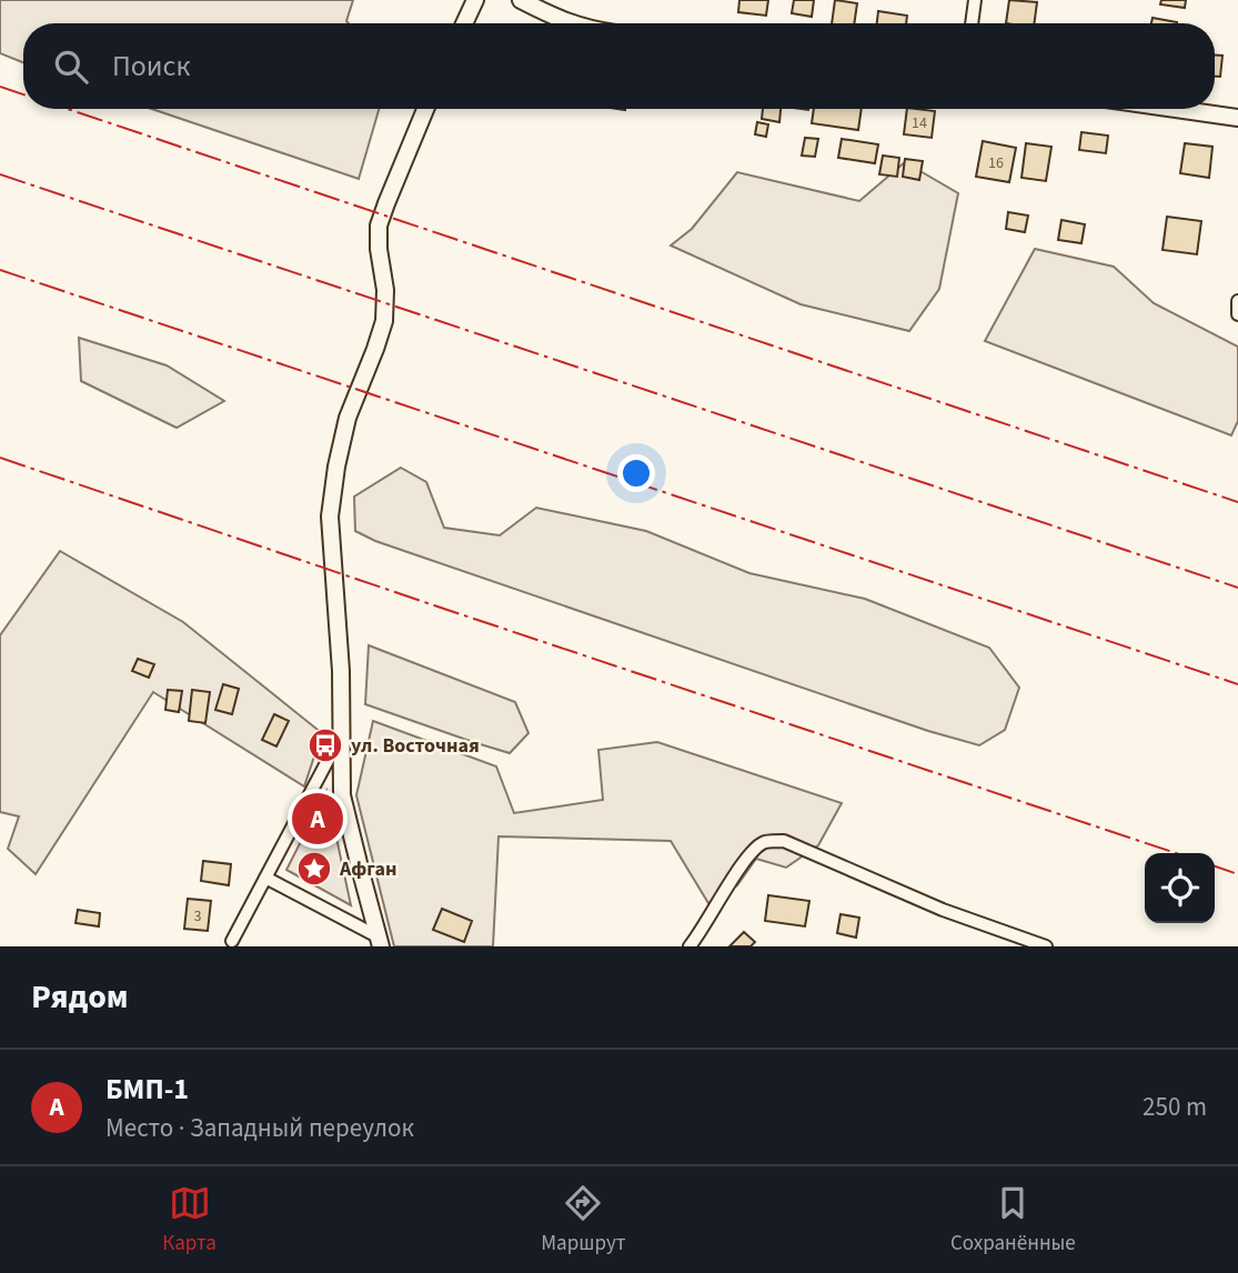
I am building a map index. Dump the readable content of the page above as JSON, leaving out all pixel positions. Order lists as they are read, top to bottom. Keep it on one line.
{"places":{"bus stop":["ул. Восточная"],"place":["Афган"]},"house_numbers":["14","16","3"],"page":{"search":"Поиск","pins":"A","heading":"Рядом","list":[{"mark":"A","name":"БМП-1","note":"Место · Западный переулок","value":"250 m"}],"nav":["Карта","Маршрут","Сохранённые"]}}
